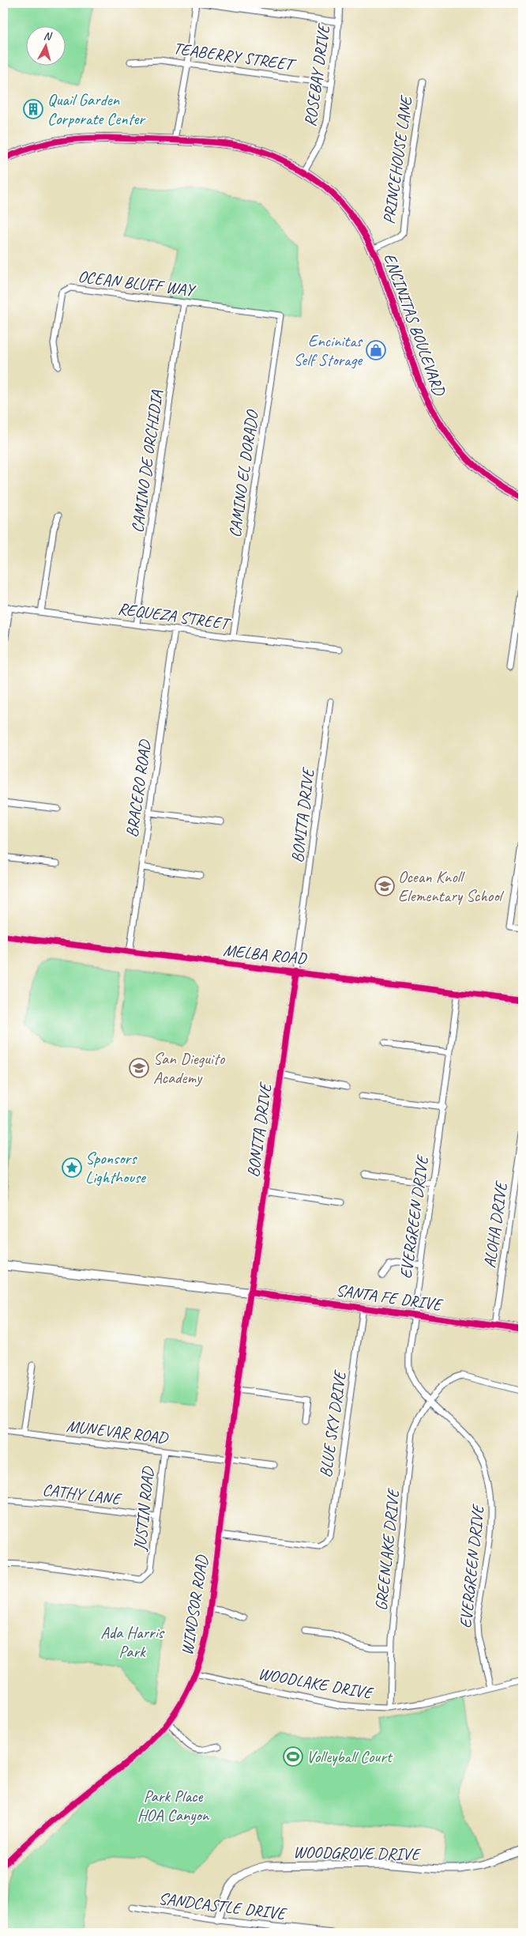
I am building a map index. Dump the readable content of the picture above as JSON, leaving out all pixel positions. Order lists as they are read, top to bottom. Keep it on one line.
{"streets":{"main road":["ENCINITAS BOULEVARD","SANTA FE DRIVE"],"street":["TEABERRY STREET","ROSEBAY DRIVE","PRINCEHOUSE LANE","OCEAN BLUFF WAY","CAMINO DE ORCHIDIA","CAMINO EL DORADO","REQUEZA STREET","BRACERO ROAD","BONITA DRIVE","MELBA ROAD","EVERGREEN DRIVE","ALOHA DRIVE","BLUE SKY DRIVE","MUNEVAR ROAD","CATHY LANE","JUSTIN ROAD","GREENLAKE DRIVE","WINDSOR ROAD","WOODLAKE DRIVE","WOODGROVE DRIVE","SANDCASTLE DRIVE"]},"crossings":[["TEABERRY STREET","ROSEBAY DRIVE"],["ROSEBAY DRIVE","ENCINITAS BOULEVARD"],["PRINCEHOUSE LANE","ENCINITAS BOULEVARD"],["OCEAN BLUFF WAY","CAMINO DE ORCHIDIA"],["OCEAN BLUFF WAY","CAMINO EL DORADO"],["CAMINO DE ORCHIDIA","REQUEZA STREET"],["CAMINO EL DORADO","REQUEZA STREET"],["REQUEZA STREET","BRACERO ROAD"],["BRACERO ROAD","MELBA ROAD"],["BONITA DRIVE","MELBA ROAD"],["BONITA DRIVE","SANTA FE DRIVE"],["BONITA DRIVE","WINDSOR ROAD"],["MELBA ROAD","EVERGREEN DRIVE"],["EVERGREEN DRIVE","SANTA FE DRIVE"],["EVERGREEN DRIVE","GREENLAKE DRIVE"],["EVERGREEN DRIVE","WOODLAKE DRIVE"],["ALOHA DRIVE","SANTA FE DRIVE"],["SANTA FE DRIVE","BLUE SKY DRIVE"],["SANTA FE DRIVE","WINDSOR ROAD"],["BLUE SKY DRIVE","WINDSOR ROAD"],["MUNEVAR ROAD","JUSTIN ROAD"],["MUNEVAR ROAD","WINDSOR ROAD"],["CATHY LANE","JUSTIN ROAD"],["GREENLAKE DRIVE","WOODLAKE DRIVE"],["WINDSOR ROAD","WOODLAKE DRIVE"],["WOODGROVE DRIVE","SANDCASTLE DRIVE"]],"parks":["Ada Harris Park","Park Place HOA Canyon"],"places":{"building":["Quail Garden Corporate Center"],"shop":["Encinitas Self Storage"],"school or university":["Ocean Knoll Elementary School","San Dieguito Academy"],"place":["Sponsors Lighthouse"],"sports":["Volleyball Court"]},"north":"top"}
